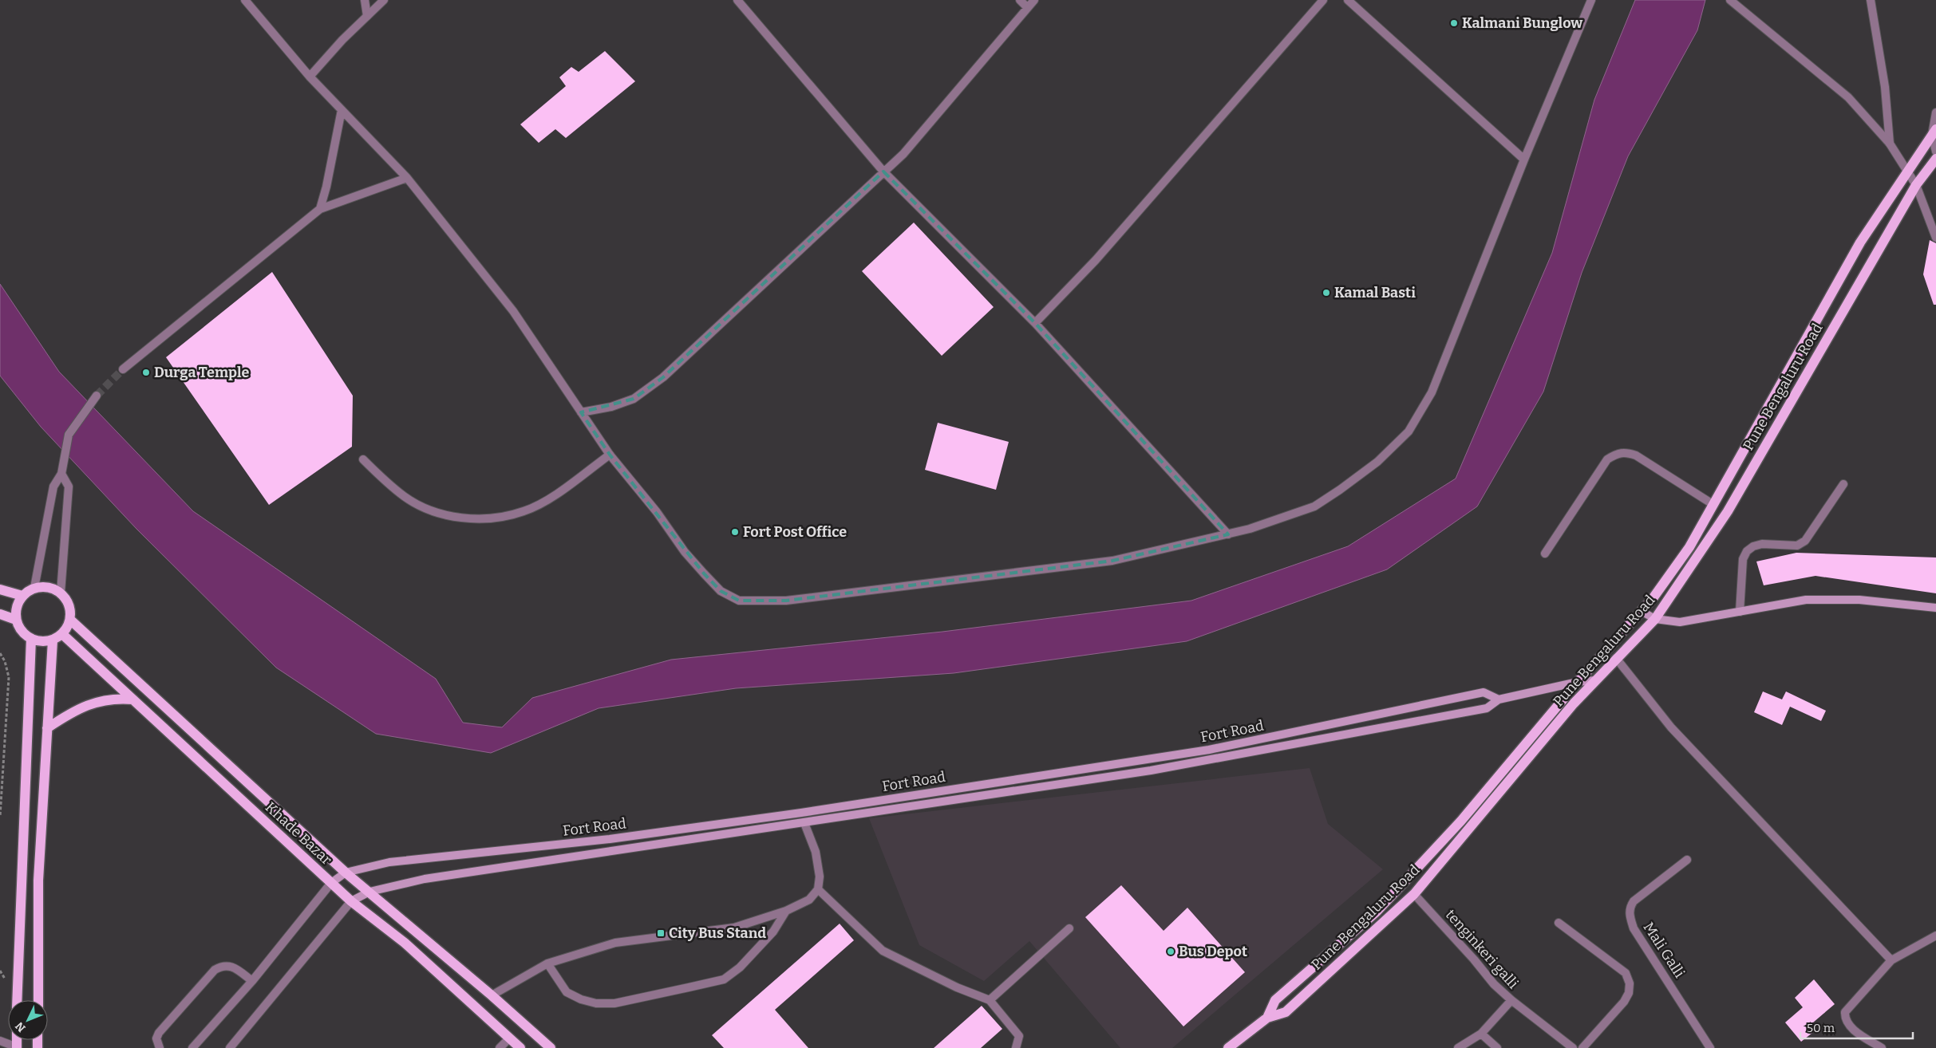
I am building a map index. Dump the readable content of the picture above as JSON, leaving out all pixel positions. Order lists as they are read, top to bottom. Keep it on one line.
{"streets":{"main road":["Pune Bengaluru Road","Fort Road","Khade Bazar"],"street":["tenginkeri galli","Mali Galli"]},"crossings":[["Pune Bengaluru Road","Fort Road"],["Pune Bengaluru Road","tenginkeri galli"],["Fort Road","Khade Bazar"]],"places":{"other":["Kalmani Bunglow","Kamal Basti","Durga Temple","Fort Post Office","Bus Depot"],"transit":["City Bus Stand"]},"scale_bar":"50 m","north":"bottom left"}
